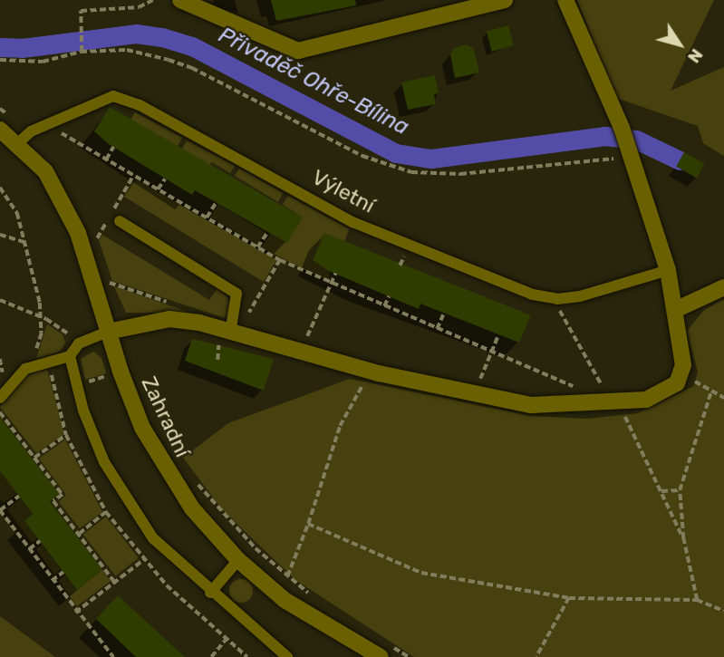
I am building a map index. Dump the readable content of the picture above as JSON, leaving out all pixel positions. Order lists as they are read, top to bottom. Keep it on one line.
{"streets":{"street":["Zahradní"],"lane":["Výletní"]},"crossings":[["Výletní","Zahradní"]],"water":["Přivaděč Ohře-Bílina"],"north":"bottom right"}
